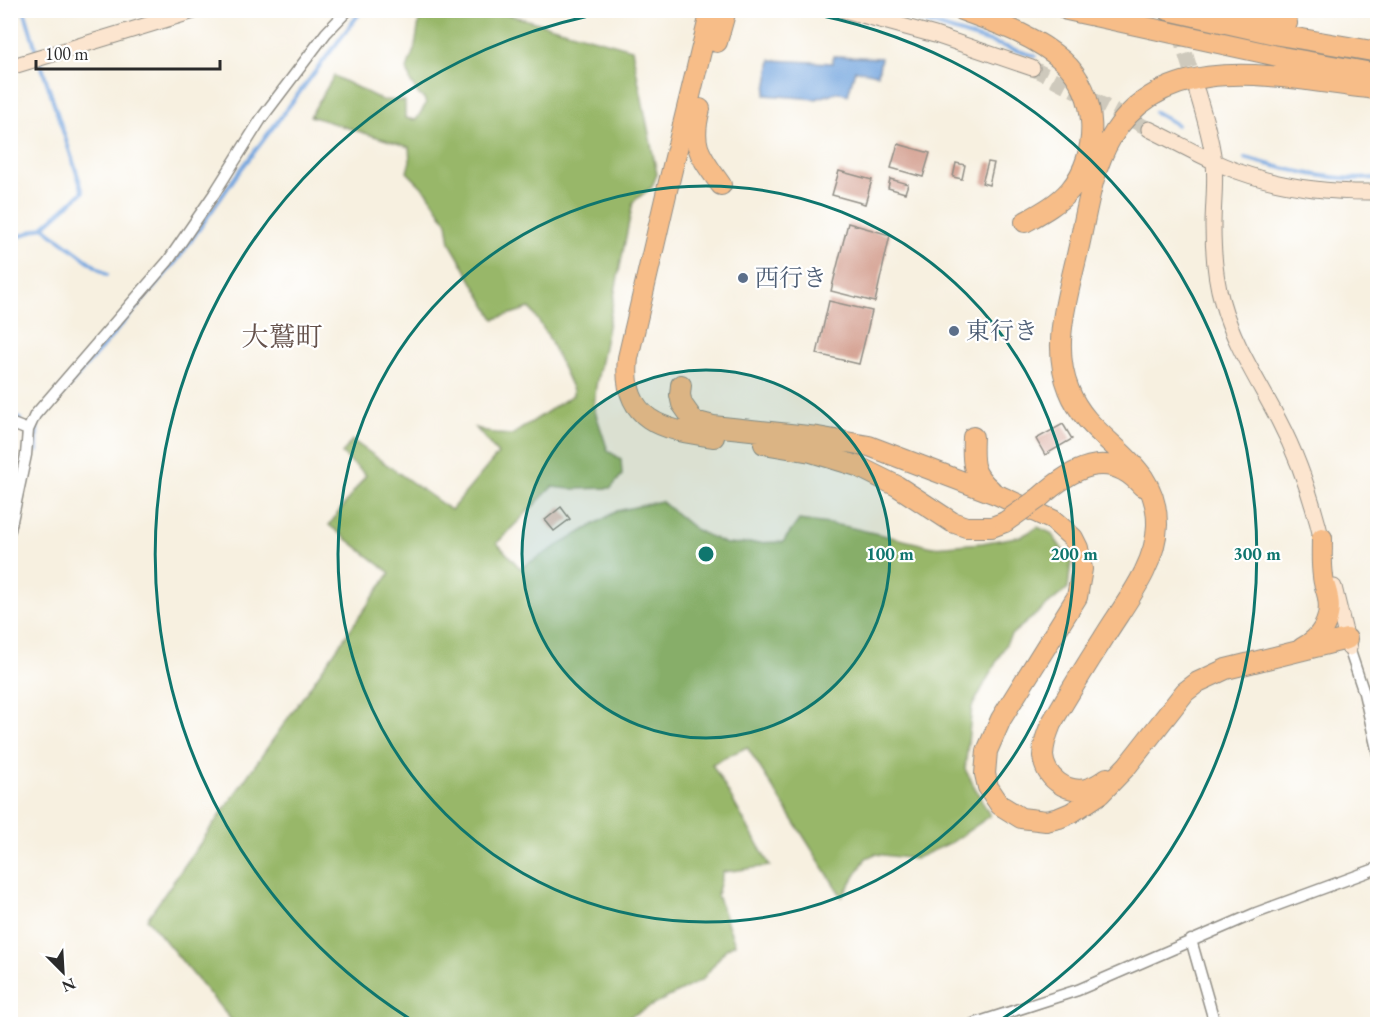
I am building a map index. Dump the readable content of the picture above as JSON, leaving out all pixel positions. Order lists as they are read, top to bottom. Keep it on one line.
{"districts":["大鷲町"],"places":["西行き","東行き"],"scale_bar":"100 m","north":"bottom right","rings":["100 m","200 m","300 m"]}
